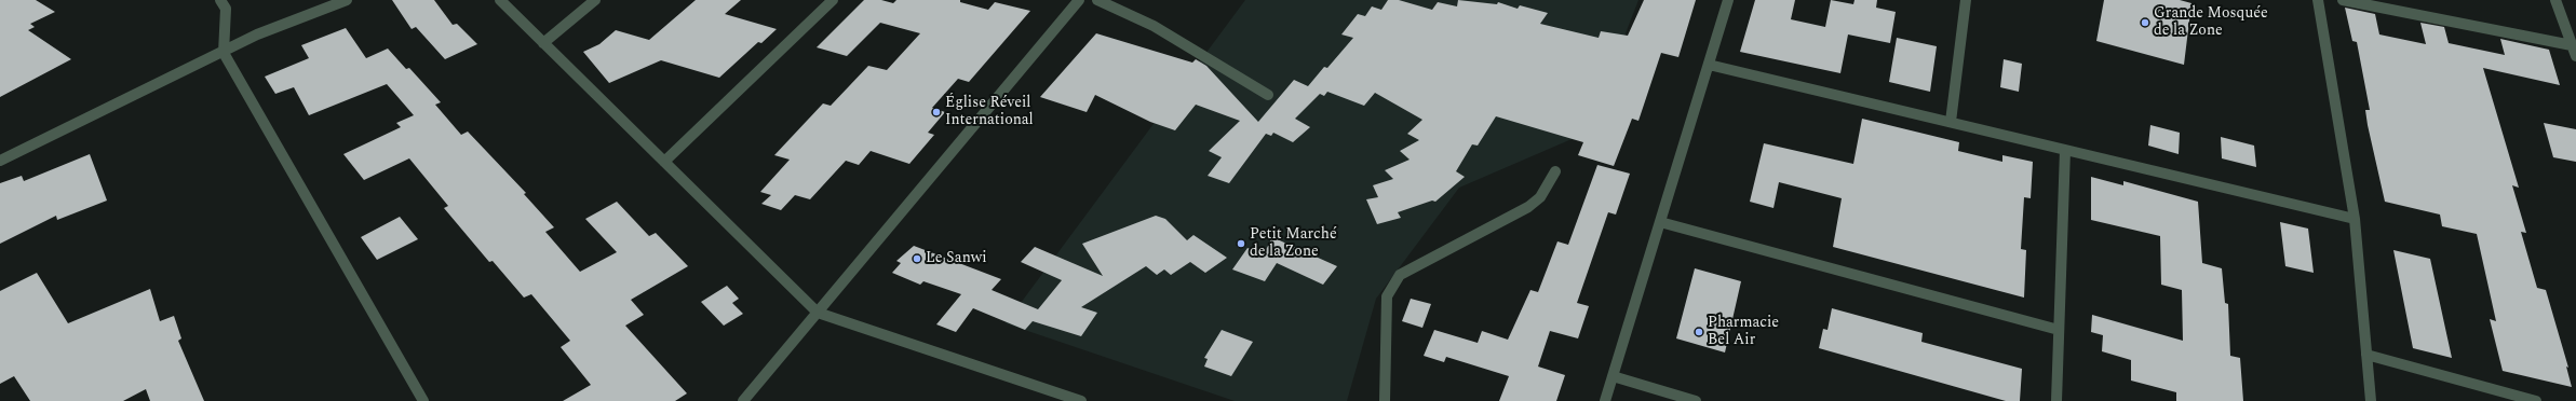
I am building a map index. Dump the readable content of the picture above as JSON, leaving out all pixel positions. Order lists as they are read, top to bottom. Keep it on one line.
{"places":["Grande Mosquée de la Zone","Église Réveil International","Petit Marché de la Zone","Le Sanwi","Pharmacie Bel Air"]}
